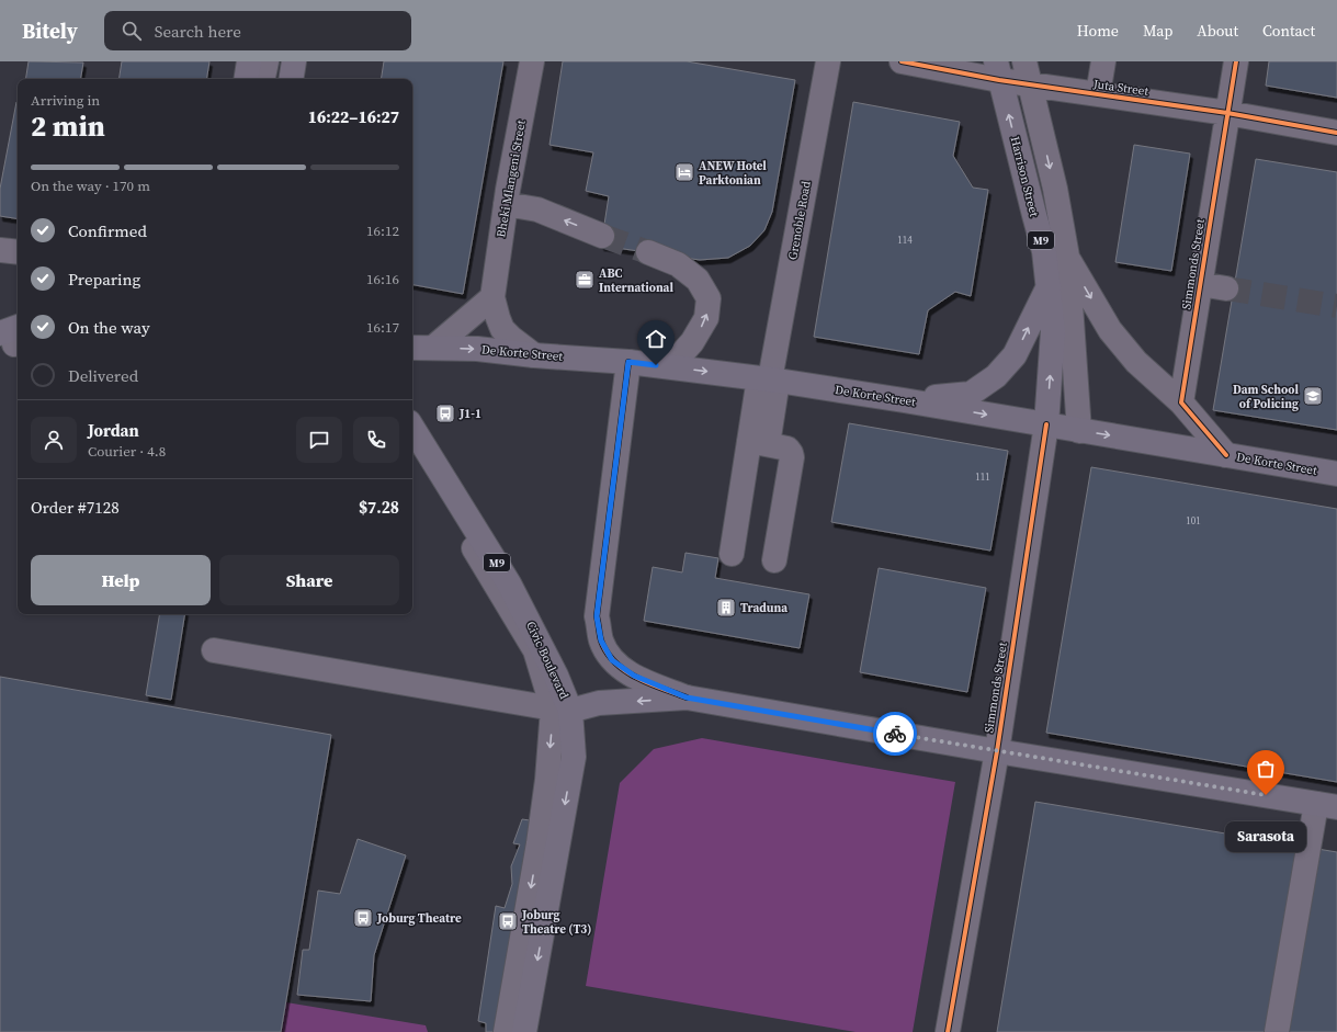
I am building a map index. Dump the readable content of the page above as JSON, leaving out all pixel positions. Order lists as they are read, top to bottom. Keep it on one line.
{"streets":{"main road":["Harrison Street","M9","De Korte Street","Civic Boulevard"],"street":["Juta Street","Bheki Mlangeni Street","Grenoble Road","Simmonds Street"]},"crossings":[["Juta Street","Harrison Street"],["Juta Street","Simmonds Street"],["Harrison Street","Simmonds Street"],["Harrison Street","De Korte Street"],["Bheki Mlangeni Street","De Korte Street"],["Grenoble Road","De Korte Street"],["Simmonds Street","De Korte Street"]],"one_way":["Harrison Street","De Korte Street","Civic Boulevard"],"places":{"hotel":["ANEW Hotel Parktonian"],"office":["ABC International"],"school or university":["Dam School of Policing"],"bus stop":["J1-1","Joburg Theatre","Joburg Theatre (T3)"],"building":["Traduna"],"other":["Sarasota"]},"house_numbers":["114","111","101"],"page":{"header":"Bitely","search":"Search here","nav":["Home","Map","About","Contact"],"heading":["2 min","Arriving in","16:22–16:27"],"panel":["Jordan","Courier · 4.8","Order #7128","$7.28"],"bar":"On the way · 170 m","list":[["Confirmed","16:12"],["Preparing","16:16"],["On the way","16:17"],"Delivered"],"buttons":["Help","Share"],"bubble":"Sarasota"}}
